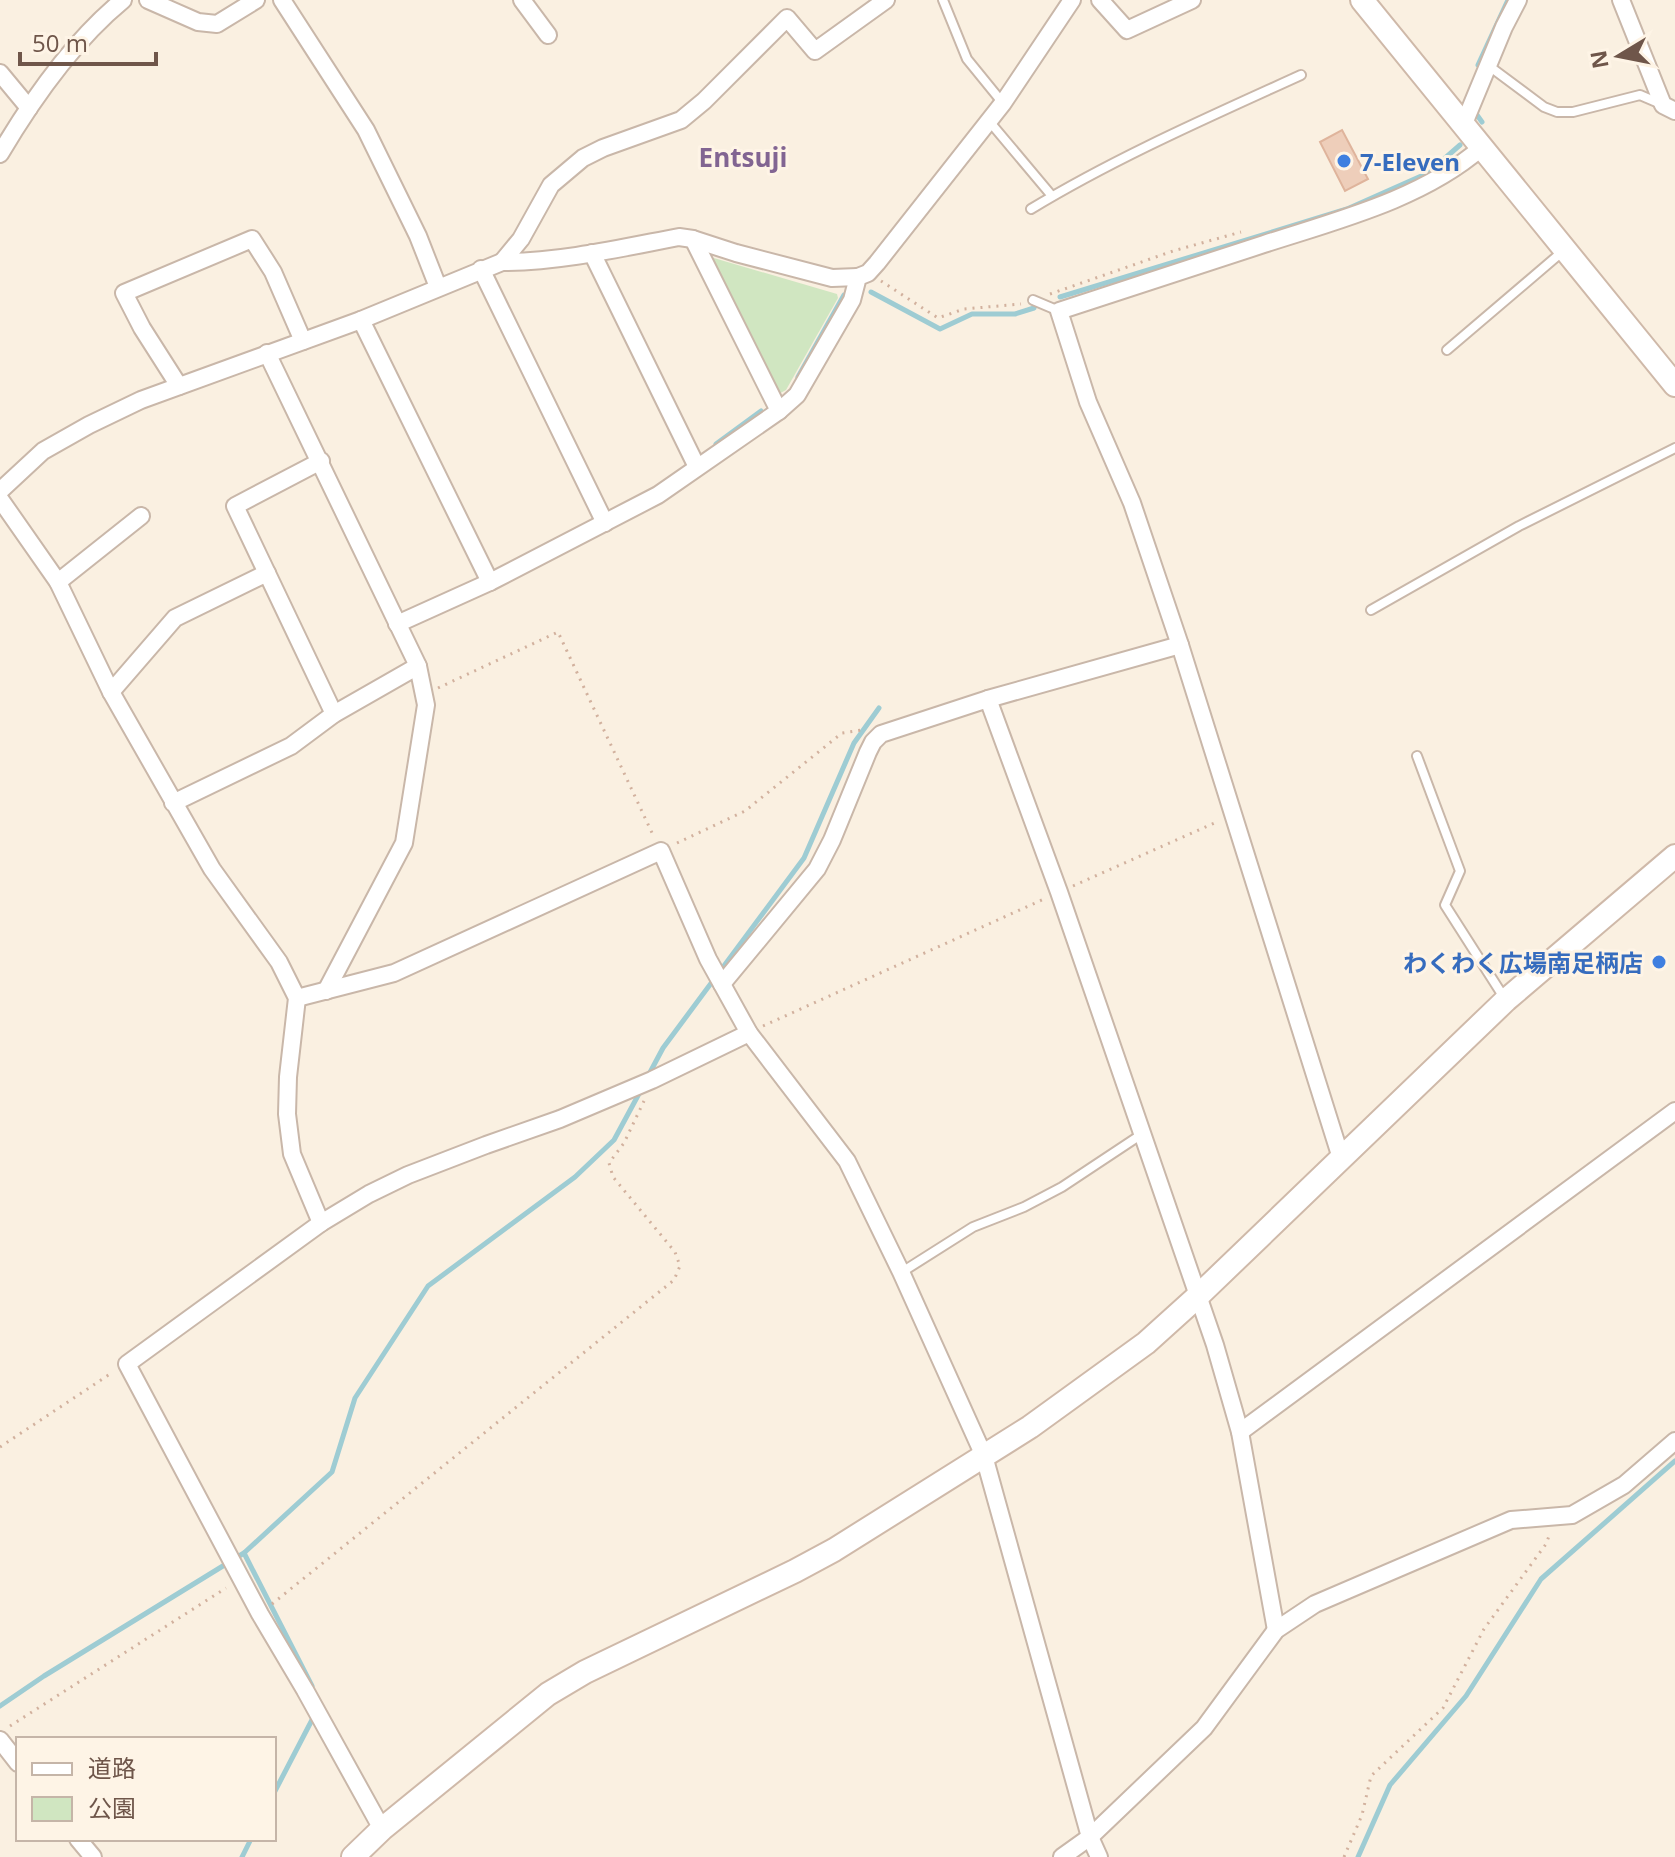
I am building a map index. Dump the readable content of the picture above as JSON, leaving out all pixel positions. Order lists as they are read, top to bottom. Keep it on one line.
{"districts":["Entsuji"],"places":["7-Eleven","わくわく広場南足柄店"],"legend":["道路","公園"],"scale_bar":"50 m","north":"left"}
